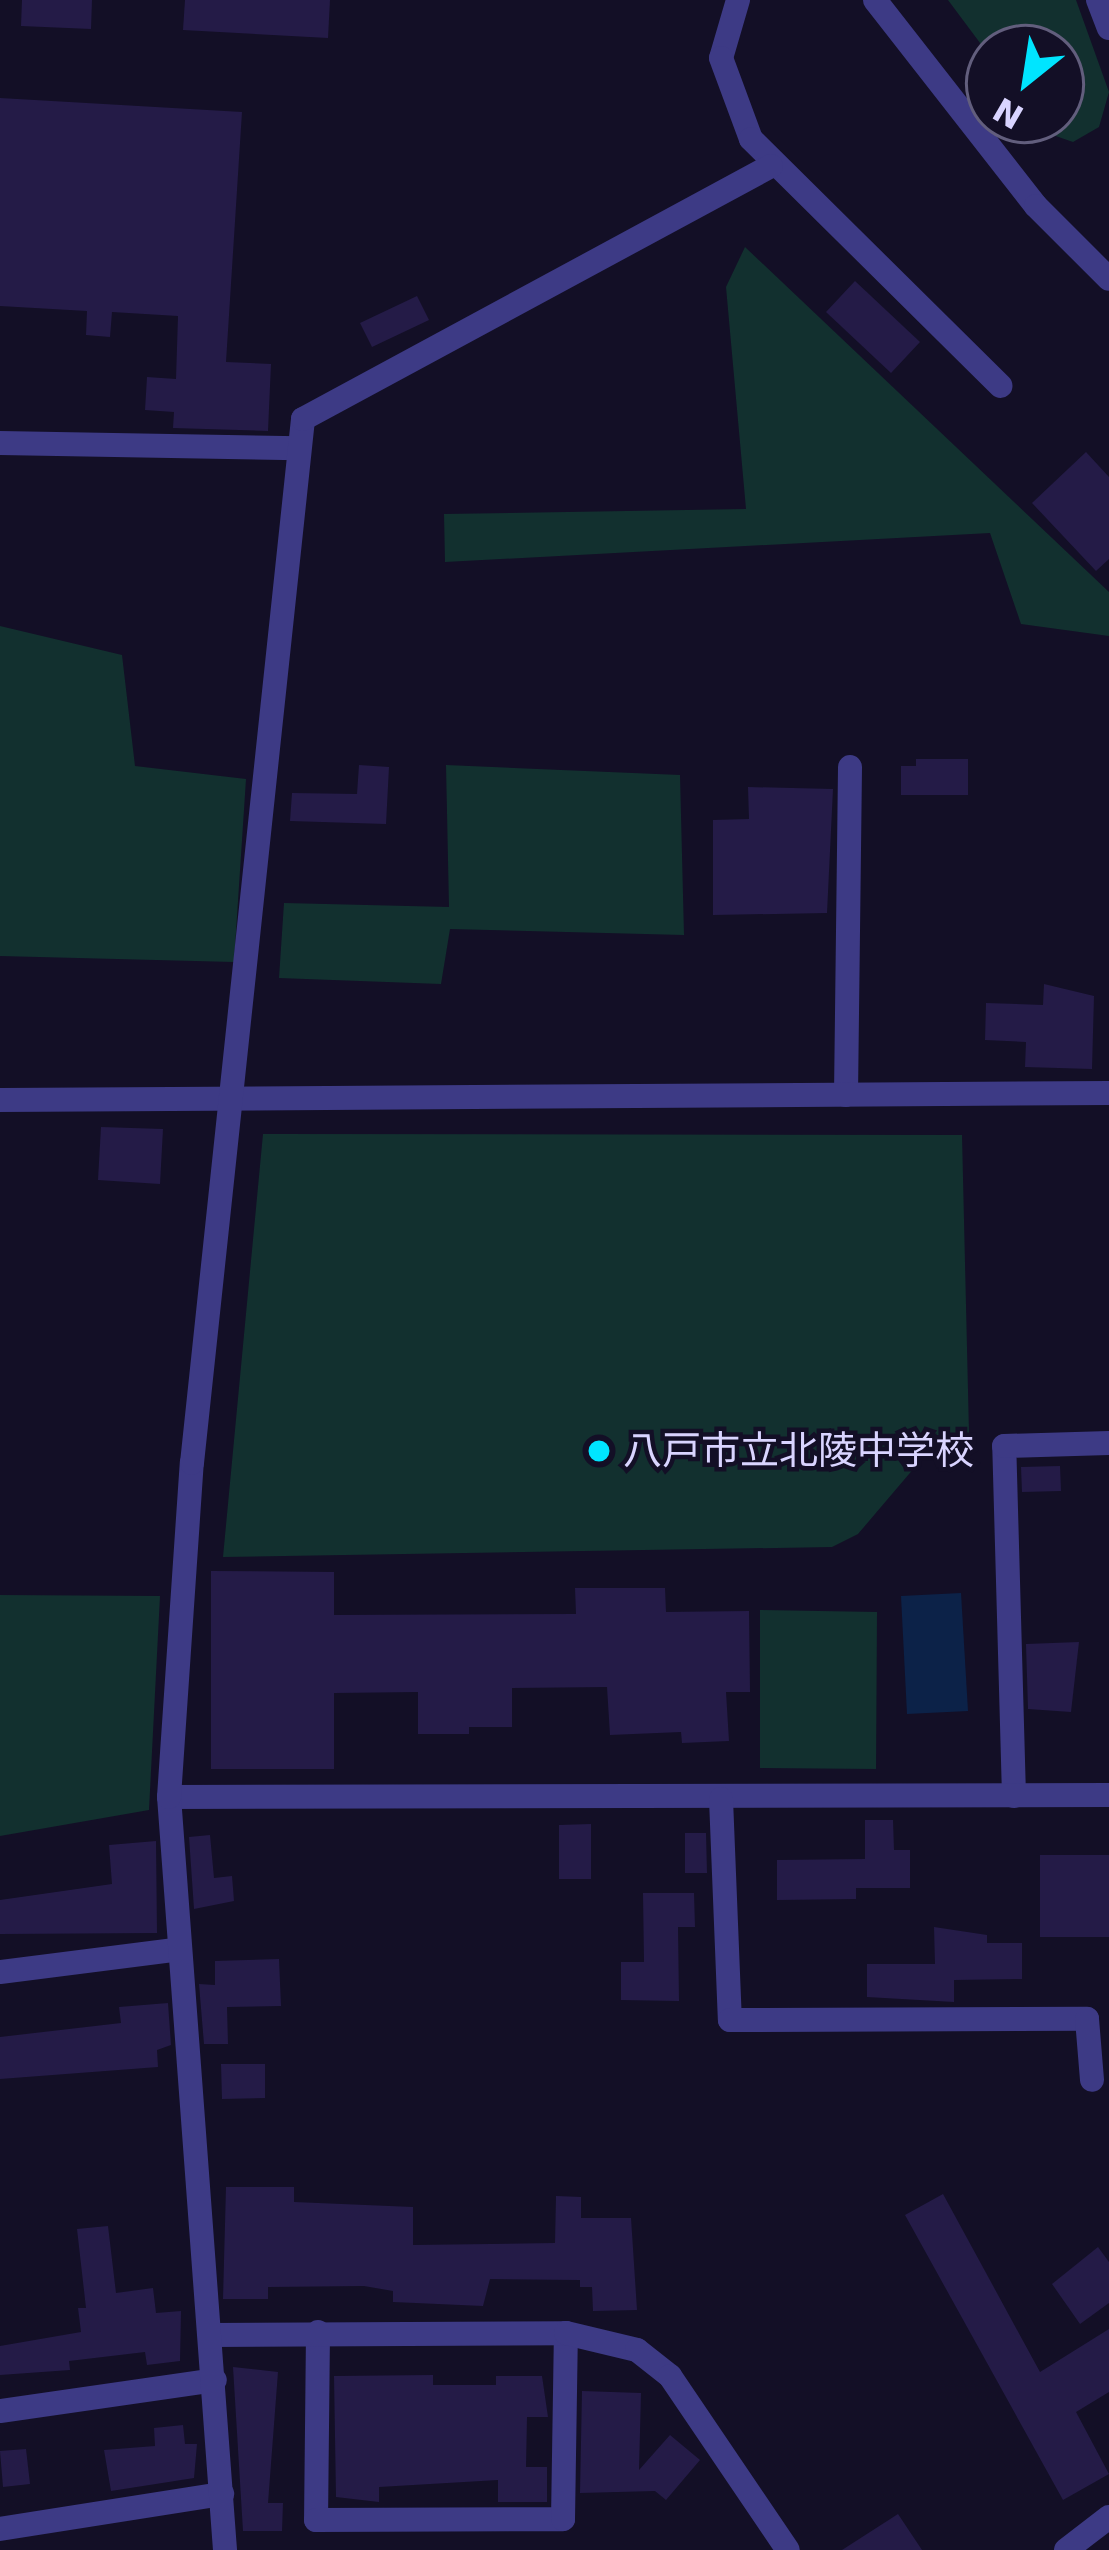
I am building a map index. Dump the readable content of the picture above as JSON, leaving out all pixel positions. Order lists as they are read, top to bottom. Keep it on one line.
{"places":["八戸市立北陵中学校"],"north":"bottom left"}
